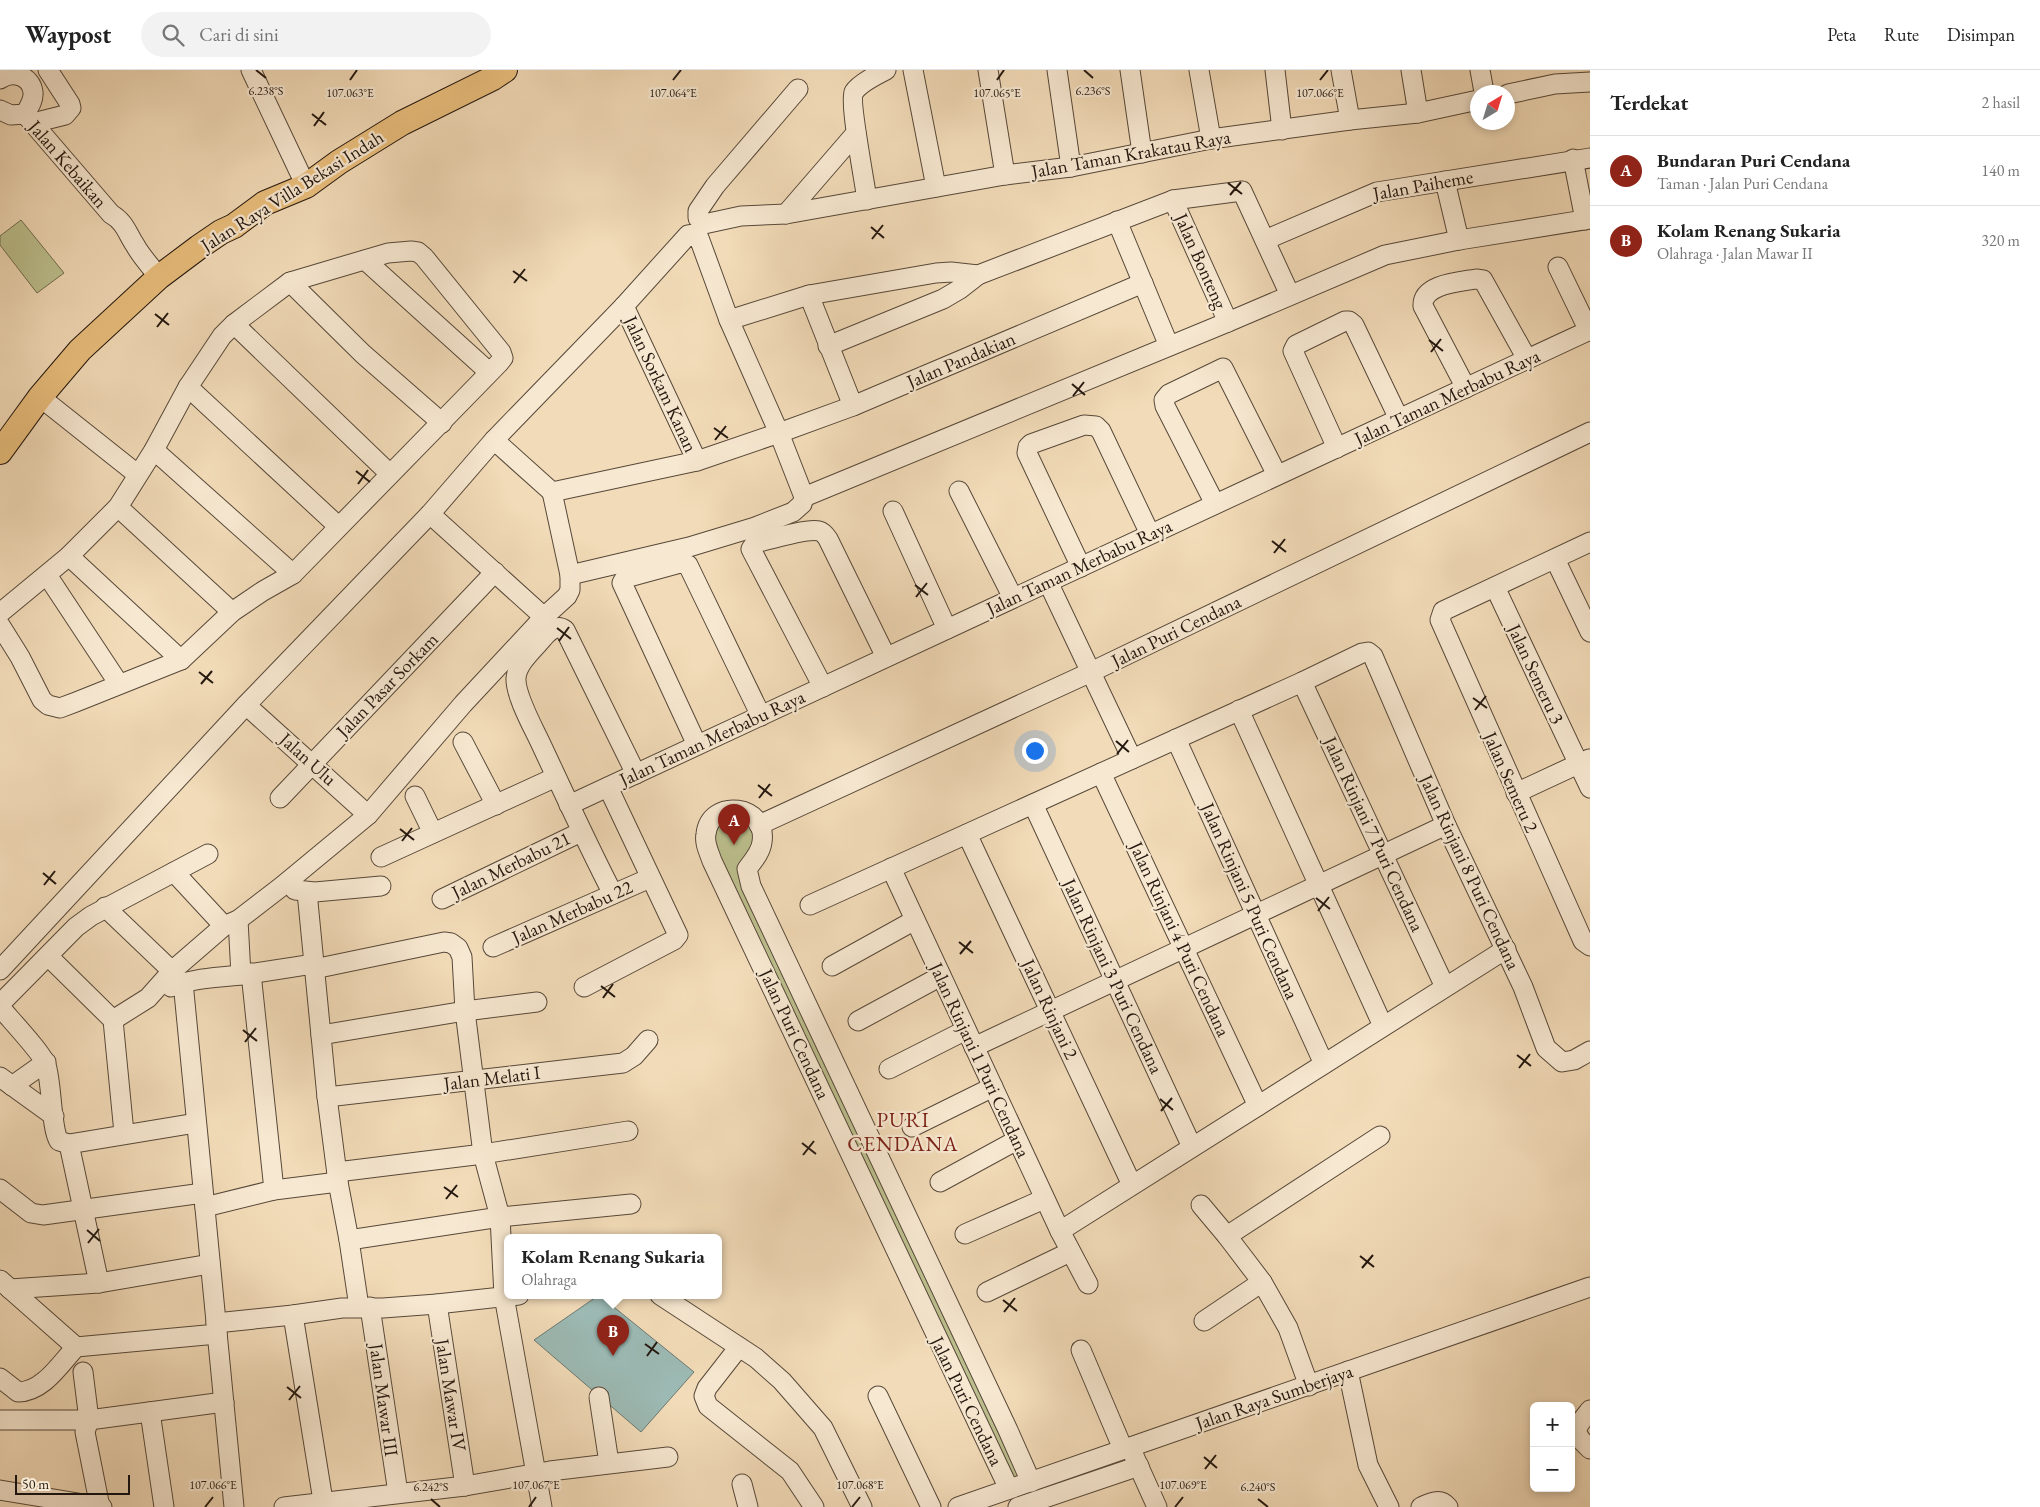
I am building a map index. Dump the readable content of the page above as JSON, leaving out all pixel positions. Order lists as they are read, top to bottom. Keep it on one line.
{"streets":{"main road":["Jalan Raya Villa Bekasi Indah"],"street":["Jalan Taman Krakatau Raya","Jalan Kebaikan","Jalan Paiheme","Jalan Bonteng","Jalan Pandakian","Jalan Sorkam Kanan","Jalan Taman Merbabu Raya","Jalan Puri Cendana","Jalan Semeru 3","Jalan Pasar Sorkam","Jalan Ulu","Jalan Semeru 2","Jalan Rinjani 7 Puri Cendana","Jalan Merbabu 21","Jalan Rinjani 8 Puri Cendana","Jalan Rinjani 5 Puri Cendana","Jalan Merbabu 22","Jalan Rinjani 4 Puri Cendana","Jalan Rinjani 3 Puri Cendana","Jalan Rinjani 2","Jalan Rinjani 1 Puri Cendana","Jalan Melati I","Jalan Mawar IV","Jalan Raya Sumberjaya","Jalan Mawar III"]},"crossings":[["Jalan Kebaikan","Jalan Raya Villa Bekasi Indah"],["Jalan Pandakian","Jalan Sorkam Kanan"],["Jalan Puri Cendana","Jalan Raya Sumberjaya"],["Jalan Semeru 3","Jalan Semeru 2"],["Jalan Pasar Sorkam","Jalan Ulu"],["Jalan Rinjani 7 Puri Cendana","Jalan Rinjani 8 Puri Cendana"],["Jalan Melati I","Jalan Mawar III"]],"districts":["PURI CENDANA"],"scale_bar":"50 m","north":"top right","page":{"header":"Waypost","search":"Cari di sini","nav":["Peta","Rute","Disimpan"],"heading":["Terdekat","2 hasil"],"list":[{"mark":"A","name":"Bundaran Puri Cendana","note":"Taman · Jalan Puri Cendana","value":"140 m"},{"mark":"B","name":"Kolam Renang Sukaria","note":"Olahraga · Jalan Mawar II","value":"320 m"}],"pins":["A","B"],"popup":["Kolam Renang Sukaria","Olahraga"],"map_buttons":["+","−"],"scale":"50 m"},"coordinates":["6.238°S","6.236°S","107.063°E","107.064°E","107.065°E","107.066°E","107.067°E","107.068°E","107.069°E","6.242°S","6.240°S"]}
